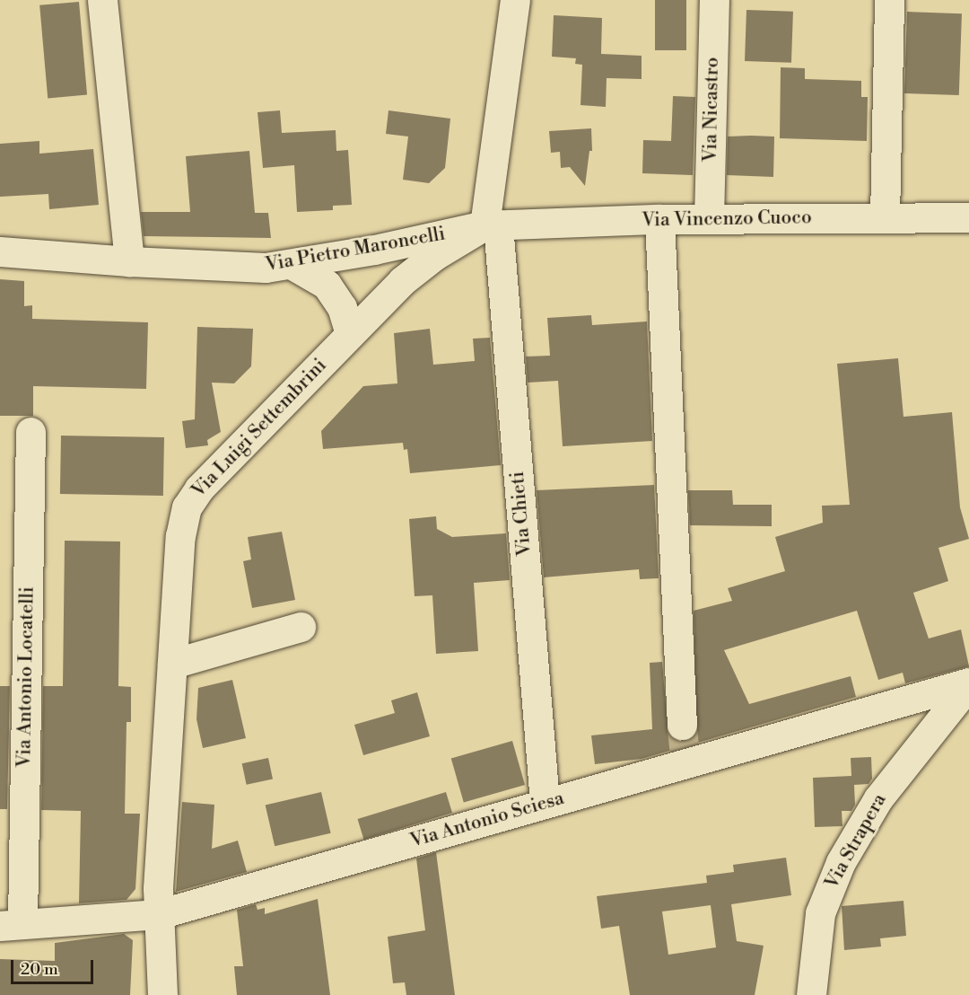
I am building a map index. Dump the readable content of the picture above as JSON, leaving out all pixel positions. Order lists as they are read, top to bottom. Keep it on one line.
{"streets":{"street":["Via Nicastro","Via Vincenzo Cuoco","Via Pietro Maroncelli","Via Luigi Settembrini","Via Chieti","Via Antonio Locatelli","Via Antonio Sciesa","Via Strapera"]},"crossings":[["Via Nicastro","Via Vincenzo Cuoco"],["Via Vincenzo Cuoco","Via Pietro Maroncelli"],["Via Vincenzo Cuoco","Via Luigi Settembrini"],["Via Vincenzo Cuoco","Via Chieti"],["Via Pietro Maroncelli","Via Luigi Settembrini"],["Via Pietro Maroncelli","Via Chieti"],["Via Luigi Settembrini","Via Chieti"],["Via Luigi Settembrini","Via Antonio Sciesa"],["Via Chieti","Via Antonio Sciesa"],["Via Antonio Locatelli","Via Antonio Sciesa"],["Via Antonio Sciesa","Via Strapera"]],"scale_bar":"20 m"}
